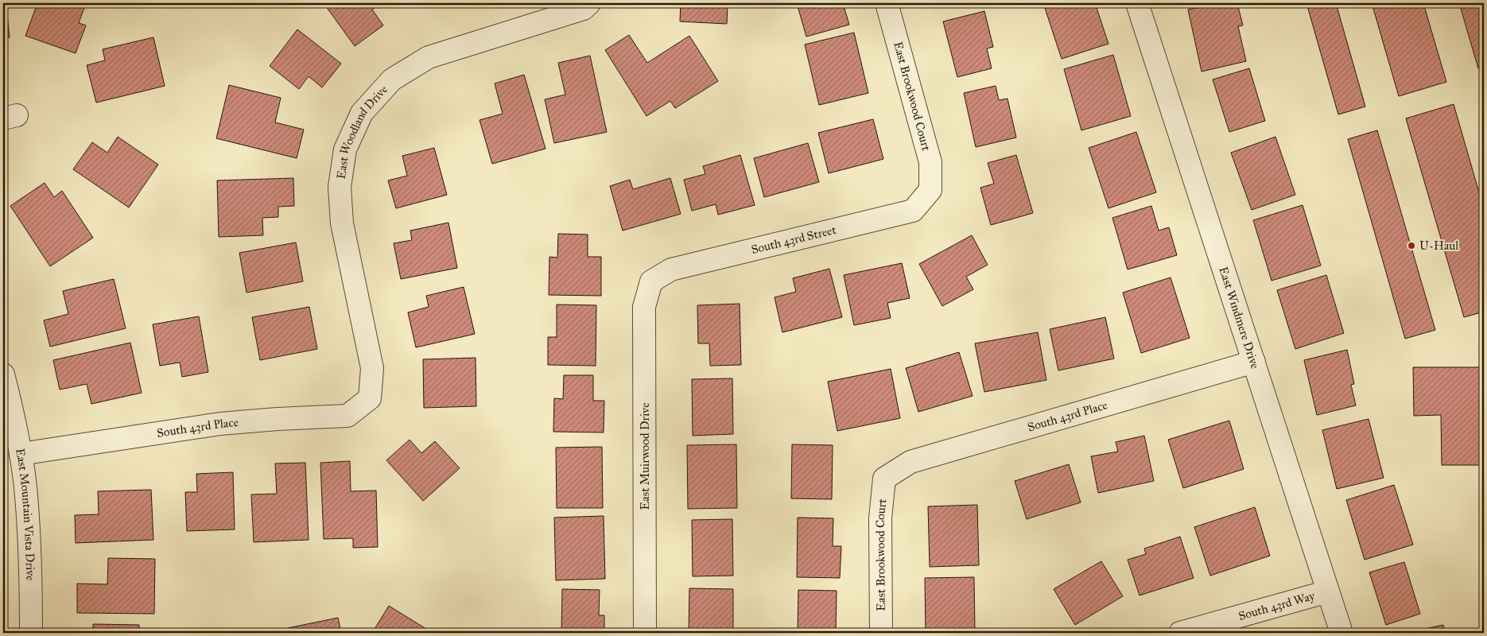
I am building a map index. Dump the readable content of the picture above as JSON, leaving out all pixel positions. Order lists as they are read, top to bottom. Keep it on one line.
{"streets":{"street":["East Brookwood Court","East Woodland Drive","South 43rd Street","East Windmere Drive","South 43rd Place","East Muirwood Drive","East Mountain Vista Drive","South 43rd Way"]},"crossings":[["East Brookwood Court","South 43rd Street"],["East Brookwood Court","South 43rd Place"],["East Woodland Drive","South 43rd Place"],["South 43rd Street","East Muirwood Drive"],["East Windmere Drive","South 43rd Place"],["East Windmere Drive","South 43rd Way"],["South 43rd Place","East Mountain Vista Drive"]],"places":["U-Haul"]}
